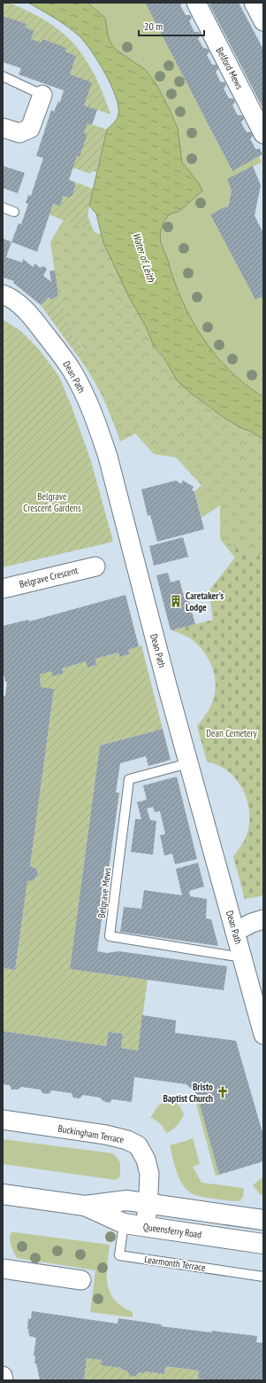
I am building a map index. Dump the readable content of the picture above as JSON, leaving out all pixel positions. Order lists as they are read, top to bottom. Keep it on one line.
{"streets":{"main road":["Queensferry Road"],"street":["Belford Mews","Dean Path","Belgrave Crescent","Buckingham Terrace"],"lane":["Belgrave Mews","Learmonth Terrace"]},"crossings":[["Dean Path","Belgrave Mews"],["Buckingham Terrace","Queensferry Road"],["Queensferry Road","Learmonth Terrace"]],"water":["Water of Leith"],"parks":["Belgrave Crescent Gardens","Dean Cemetery"],"places":{"building":["Caretaker's Lodge"],"church":["Bristo Baptist Church"]},"scale_bar":"20 m"}
